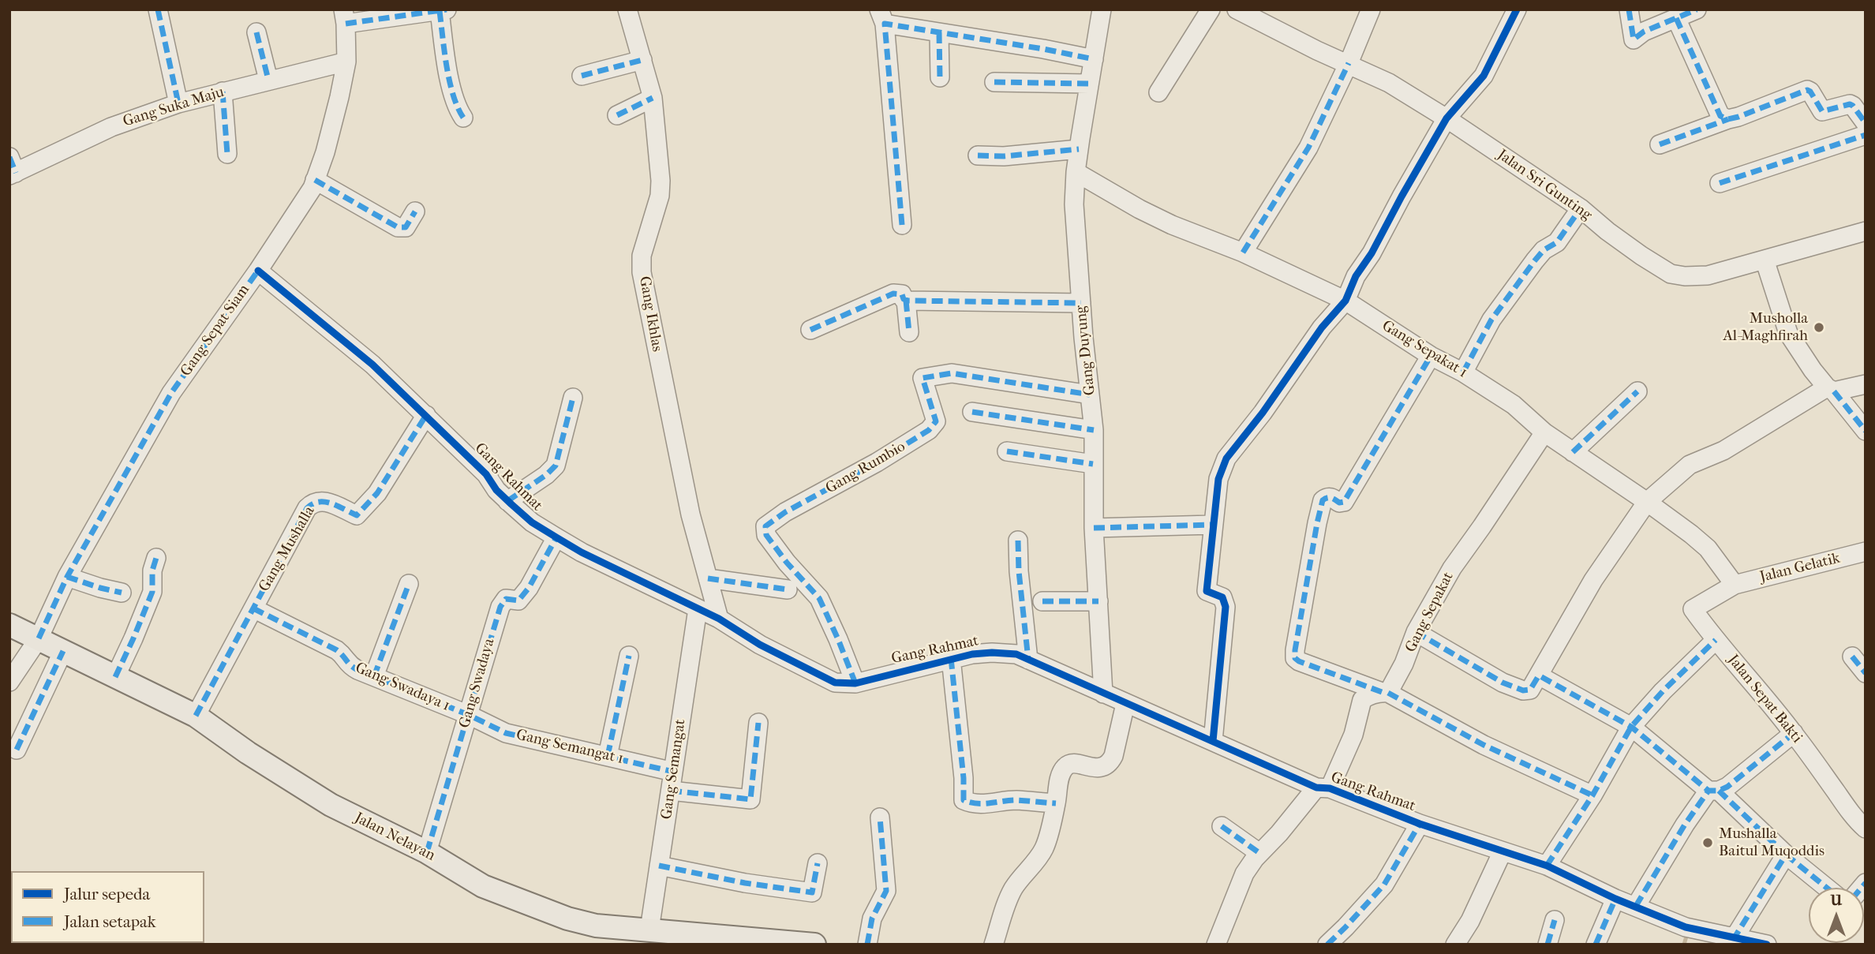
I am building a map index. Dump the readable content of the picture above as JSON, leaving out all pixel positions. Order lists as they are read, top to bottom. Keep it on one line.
{"streets":{"main road":["Jalan Nelayan"],"street":["Gang Suka Maju","Jalan Sri Gunting","Gang Ikhlas","Gang Sepat Siam","Gang Sepakat 1","Gang Duyung","Gang Rumbio","Gang Rahmat","Gang Mushalla","Jalan Gelatik","Gang Sepakat","Gang Swadaya","Gang Swadaya 1","Jalan Sepat Bakti","Gang Semangat 1","Gang Semangat"]},"crossings":[["Gang Suka Maju","Gang Sepat Siam"],["Gang Ikhlas","Gang Rahmat"],["Gang Sepat Siam","Gang Rahmat"],["Gang Sepat Siam","Jalan Nelayan"],["Gang Sepakat 1","Gang Duyung"],["Gang Sepakat 1","Jalan Gelatik"],["Gang Sepakat 1","Gang Sepakat"],["Gang Sepakat 1","Jalan Sepat Bakti"],["Gang Duyung","Gang Rumbio"],["Gang Duyung","Gang Rahmat"],["Gang Rumbio","Gang Rahmat"],["Gang Rahmat","Gang Mushalla"],["Gang Rahmat","Gang Sepakat"],["Gang Rahmat","Gang Swadaya"],["Gang Rahmat","Gang Semangat"],["Gang Mushalla","Gang Swadaya 1"],["Gang Mushalla","Jalan Nelayan"],["Jalan Gelatik","Jalan Sepat Bakti"],["Gang Swadaya","Gang Swadaya 1"],["Gang Swadaya","Gang Semangat 1"],["Gang Swadaya","Jalan Nelayan"],["Gang Swadaya 1","Gang Semangat 1"],["Gang Semangat 1","Gang Semangat"],["Gang Semangat","Jalan Nelayan"]],"places":["Musholla Al-Maghfirah","Mushalla Baitul Muqoddis"],"legend":["Jalur sepeda","Jalan setapak"],"north":"top"}
